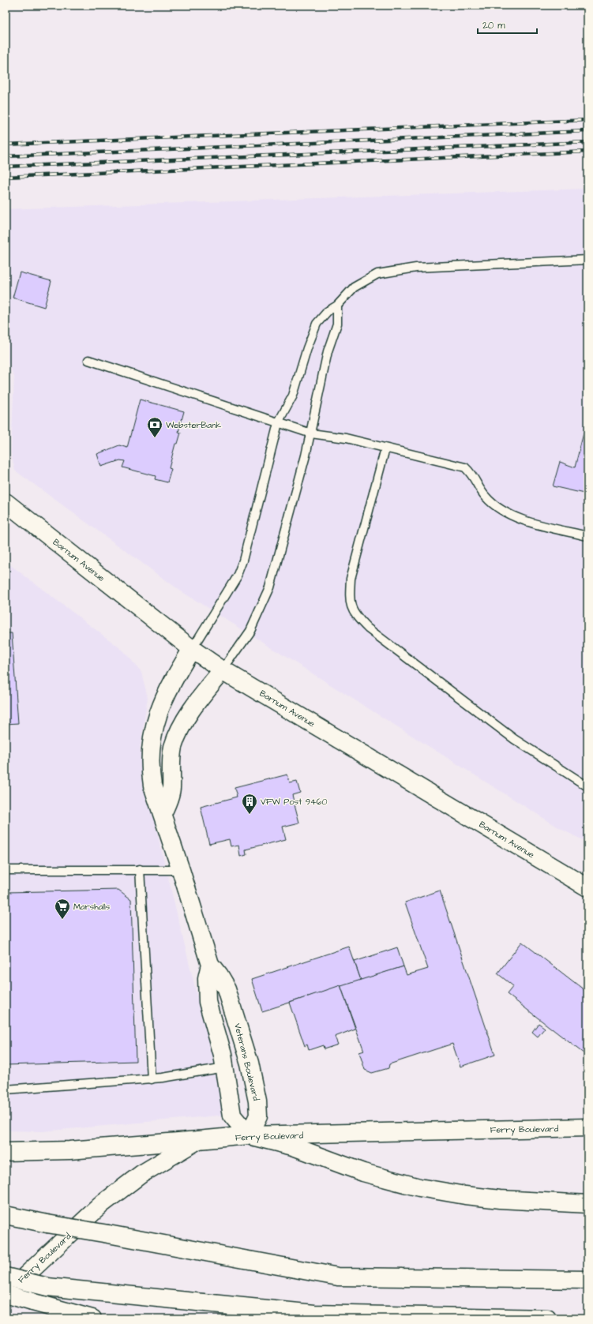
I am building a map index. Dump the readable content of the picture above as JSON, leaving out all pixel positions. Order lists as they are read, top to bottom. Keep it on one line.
{"streets":{"main road":["Barnum Avenue","Veterans Boulevard","Ferry Boulevard"]},"crossings":[["Barnum Avenue","Veterans Boulevard"],["Veterans Boulevard","Ferry Boulevard"]],"places":{"bank":["WebsterBank"],"building":["VFW Post 9460"],"supermarket":["Marshalls"]},"scale_bar":"20 m"}
